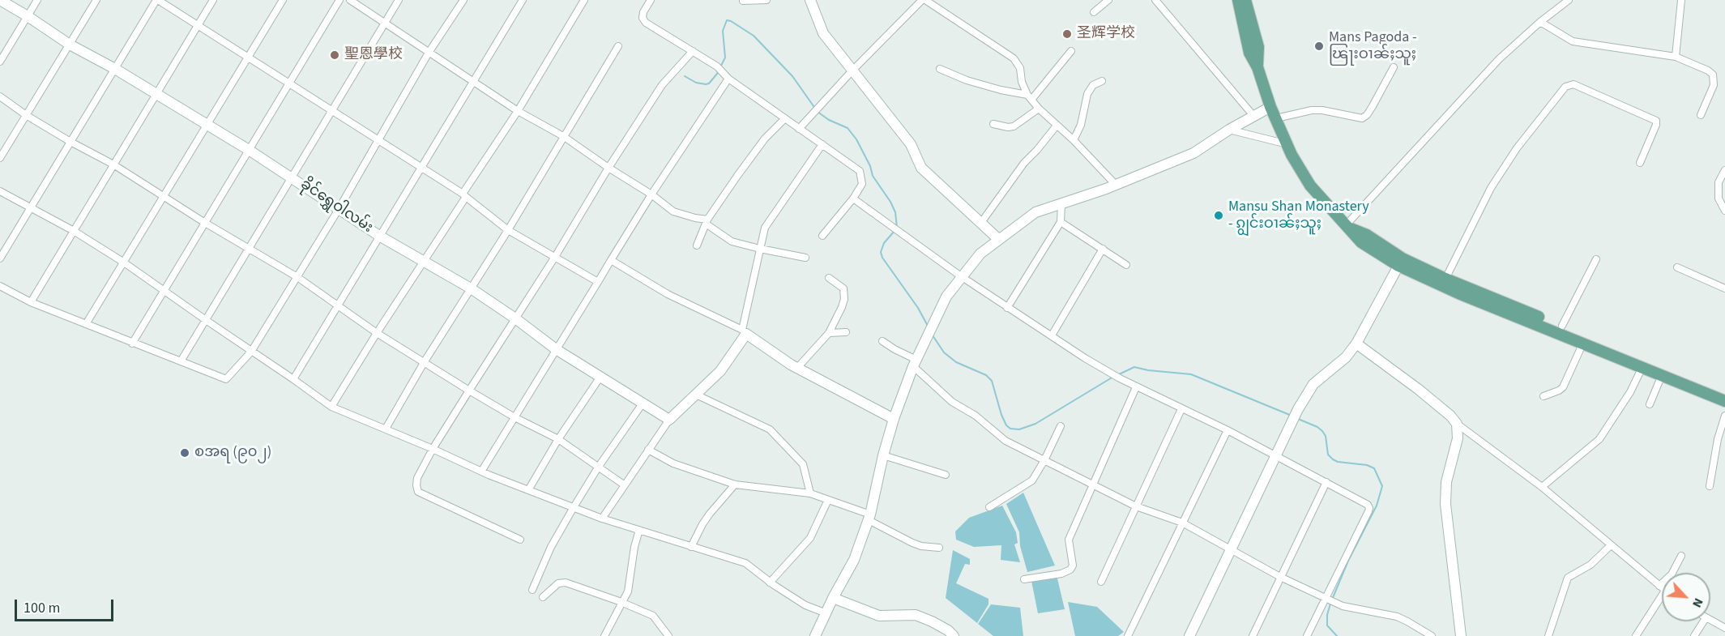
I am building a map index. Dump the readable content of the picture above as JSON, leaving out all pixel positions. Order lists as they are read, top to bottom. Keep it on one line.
{"streets":{"street":["ခိုင်ရွှေဝါလမ်း"]},"places":["圣辉学校","Mans Pagoda - ၽြႃးဝၢၼ်ႈသူႈ","聖恩學校","Mansu Shan Monastery - ၵျွင်းဝၢၼ်ႈသူႈ","စအရ (၉၀၂)"],"scale_bar":"100 m","north":"bottom right"}
